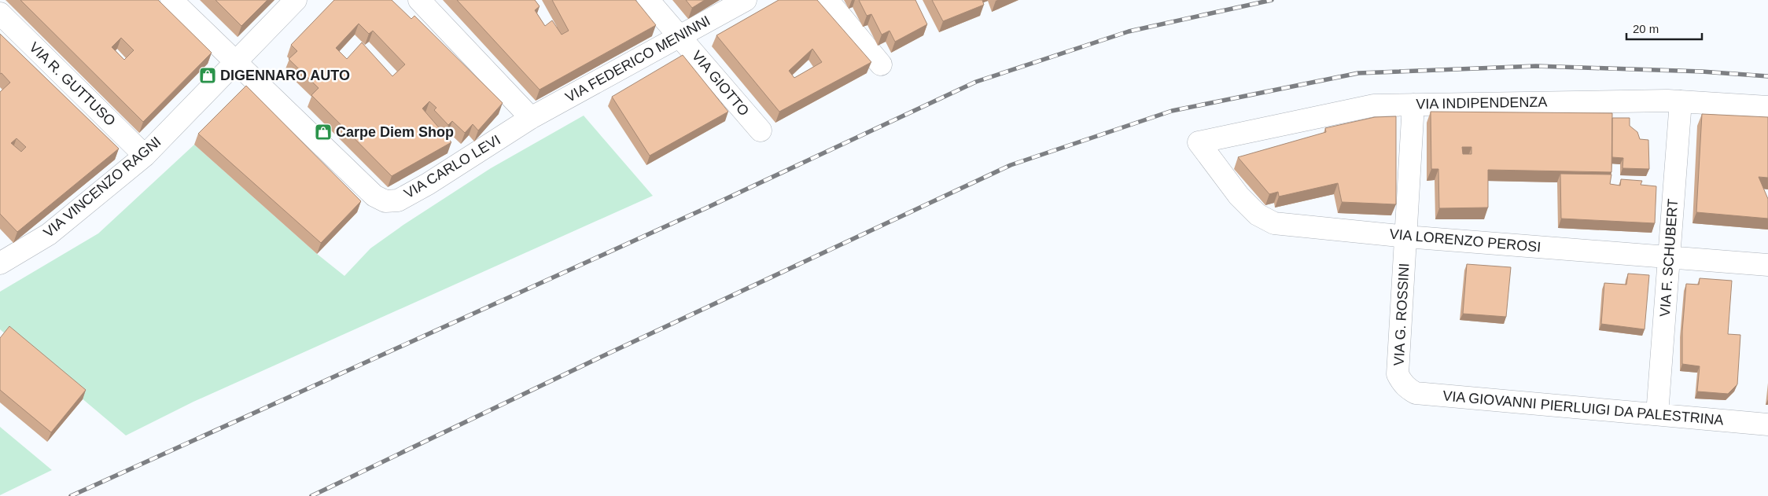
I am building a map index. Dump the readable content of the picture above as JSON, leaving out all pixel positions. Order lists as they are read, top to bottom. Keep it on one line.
{"streets":{"street":["VIA FEDERICO MENINNI","VIA GIOTTO","VIA R. GUTTUSO","VIA INDIPENDENZA","VIA CARLO LEVI","VIA VINCENZO RAGNI","VIA LORENZO PEROSI","VIA F. SCHUBERT","VIA G. ROSSINI","VIA GIOVANNI PIERLUIGI DA PALESTRINA"]},"crossings":[["VIA FEDERICO MENINNI","VIA GIOTTO"],["VIA FEDERICO MENINNI","VIA CARLO LEVI"],["VIA R. GUTTUSO","VIA VINCENZO RAGNI"],["VIA INDIPENDENZA","VIA LORENZO PEROSI"],["VIA INDIPENDENZA","VIA F. SCHUBERT"],["VIA INDIPENDENZA","VIA G. ROSSINI"],["VIA CARLO LEVI","VIA VINCENZO RAGNI"],["VIA LORENZO PEROSI","VIA F. SCHUBERT"],["VIA LORENZO PEROSI","VIA G. ROSSINI"],["VIA F. SCHUBERT","VIA GIOVANNI PIERLUIGI DA PALESTRINA"],["VIA G. ROSSINI","VIA GIOVANNI PIERLUIGI DA PALESTRINA"]],"places":{"shop":["DIGENNARO AUTO","Carpe Diem Shop"]},"scale_bar":"20 m"}
